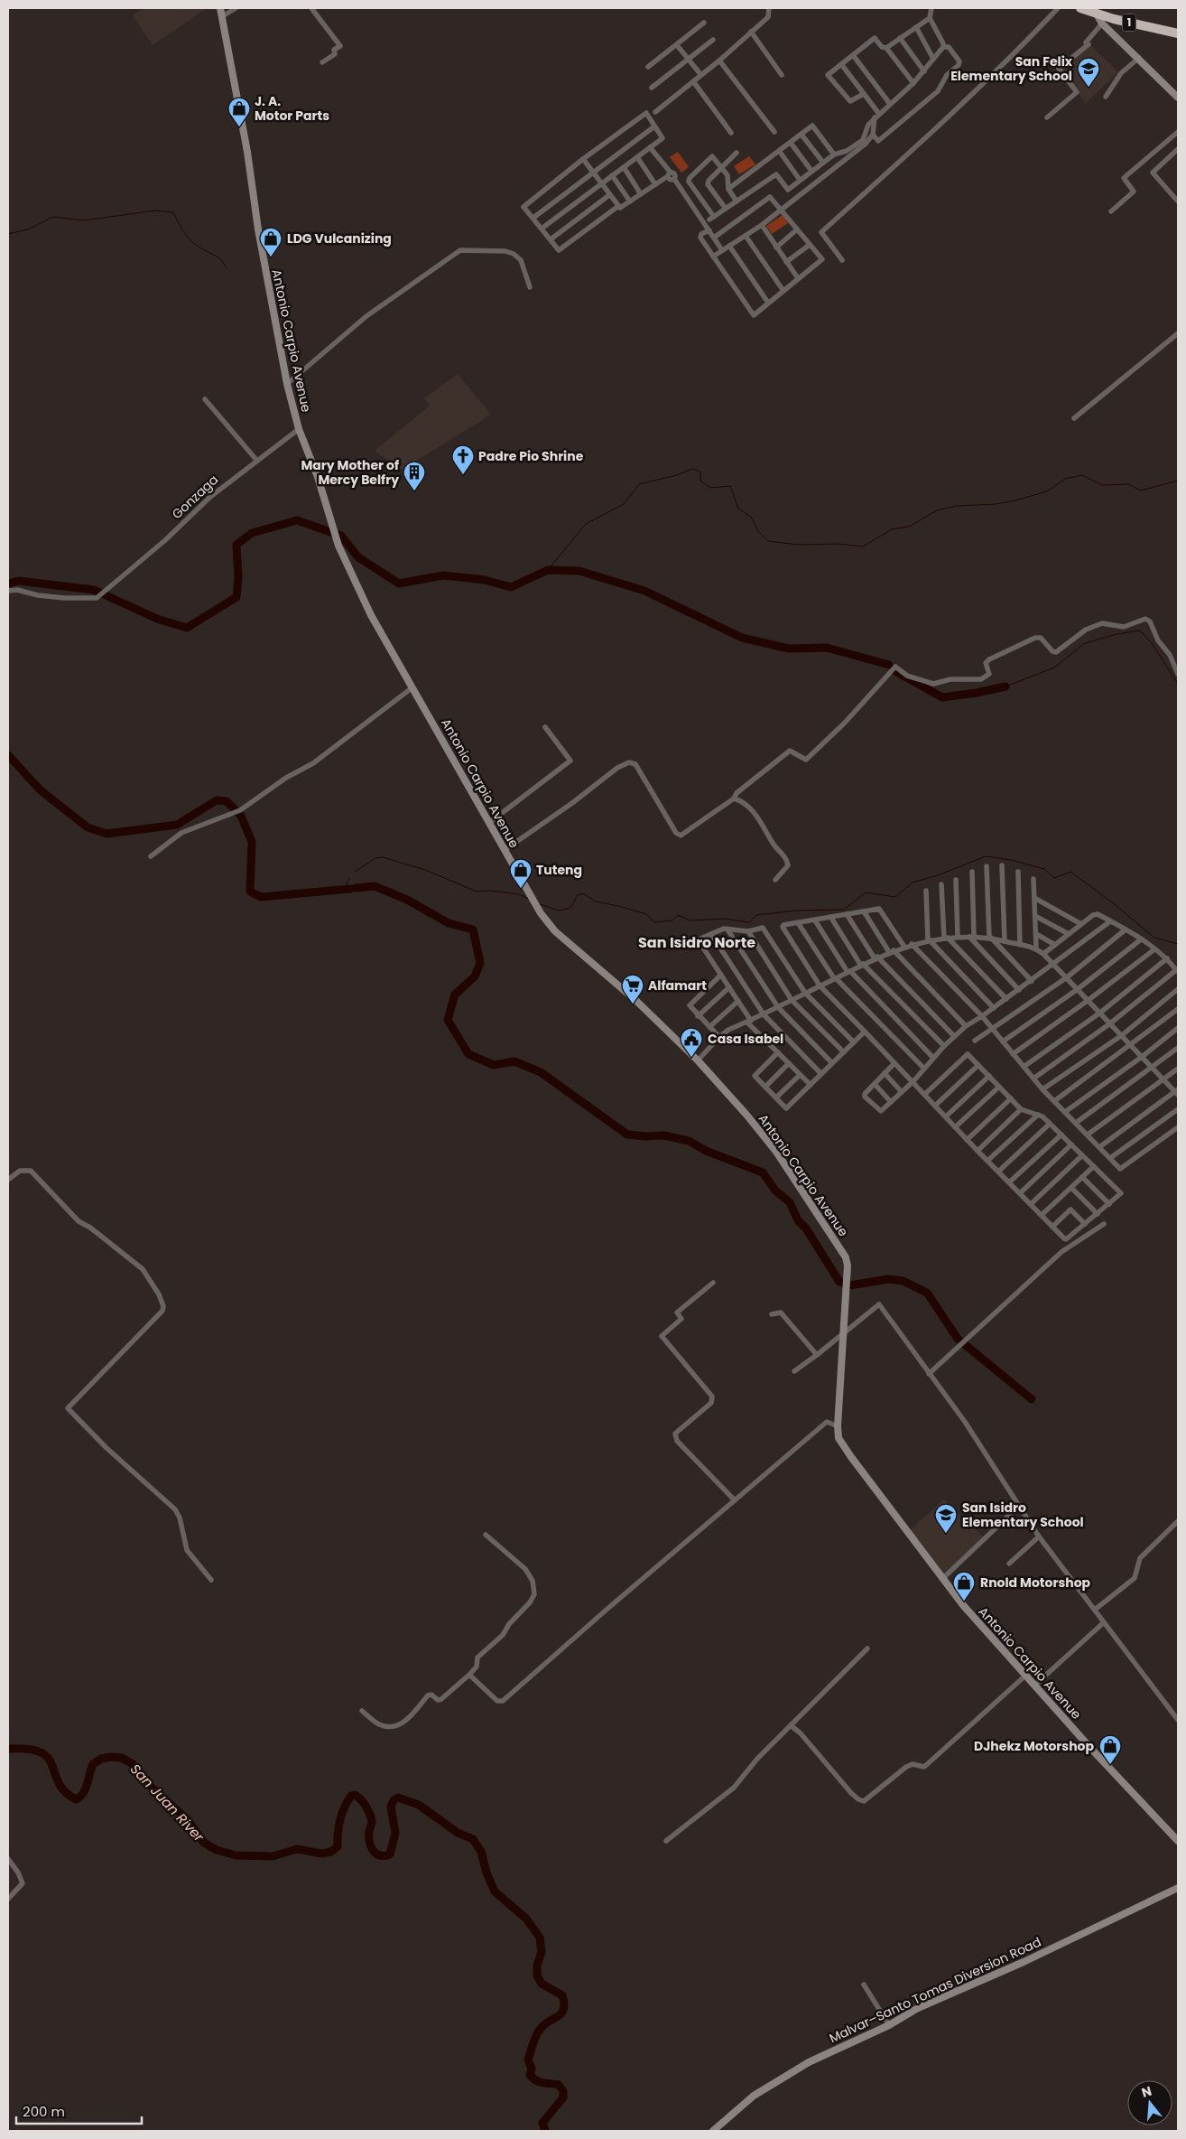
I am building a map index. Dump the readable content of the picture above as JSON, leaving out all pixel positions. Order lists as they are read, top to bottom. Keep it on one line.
{"streets":{"highway":["1"],"street":["Antonio Carpio Avenue","Gonzaga","Malvar–Santo Tomas Diversion Road"]},"crossings":[["Antonio Carpio Avenue","Gonzaga"]],"districts":["San Isidro Norte"],"water":["San Juan River"],"places":{"school or university":["San Felix Elementary School","San Isidro Elementary School"],"shop":["J. A. Motor Parts","LDG Vulcanizing","Tuteng","Rnold Motorshop","DJhekz Motorshop"],"church":["Padre Pio Shrine"],"building":["Mary Mother of Mercy Belfry"],"supermarket":["Alfamart"],"public building":["Casa Isabel"]},"scale_bar":"200 m","north":"top"}
